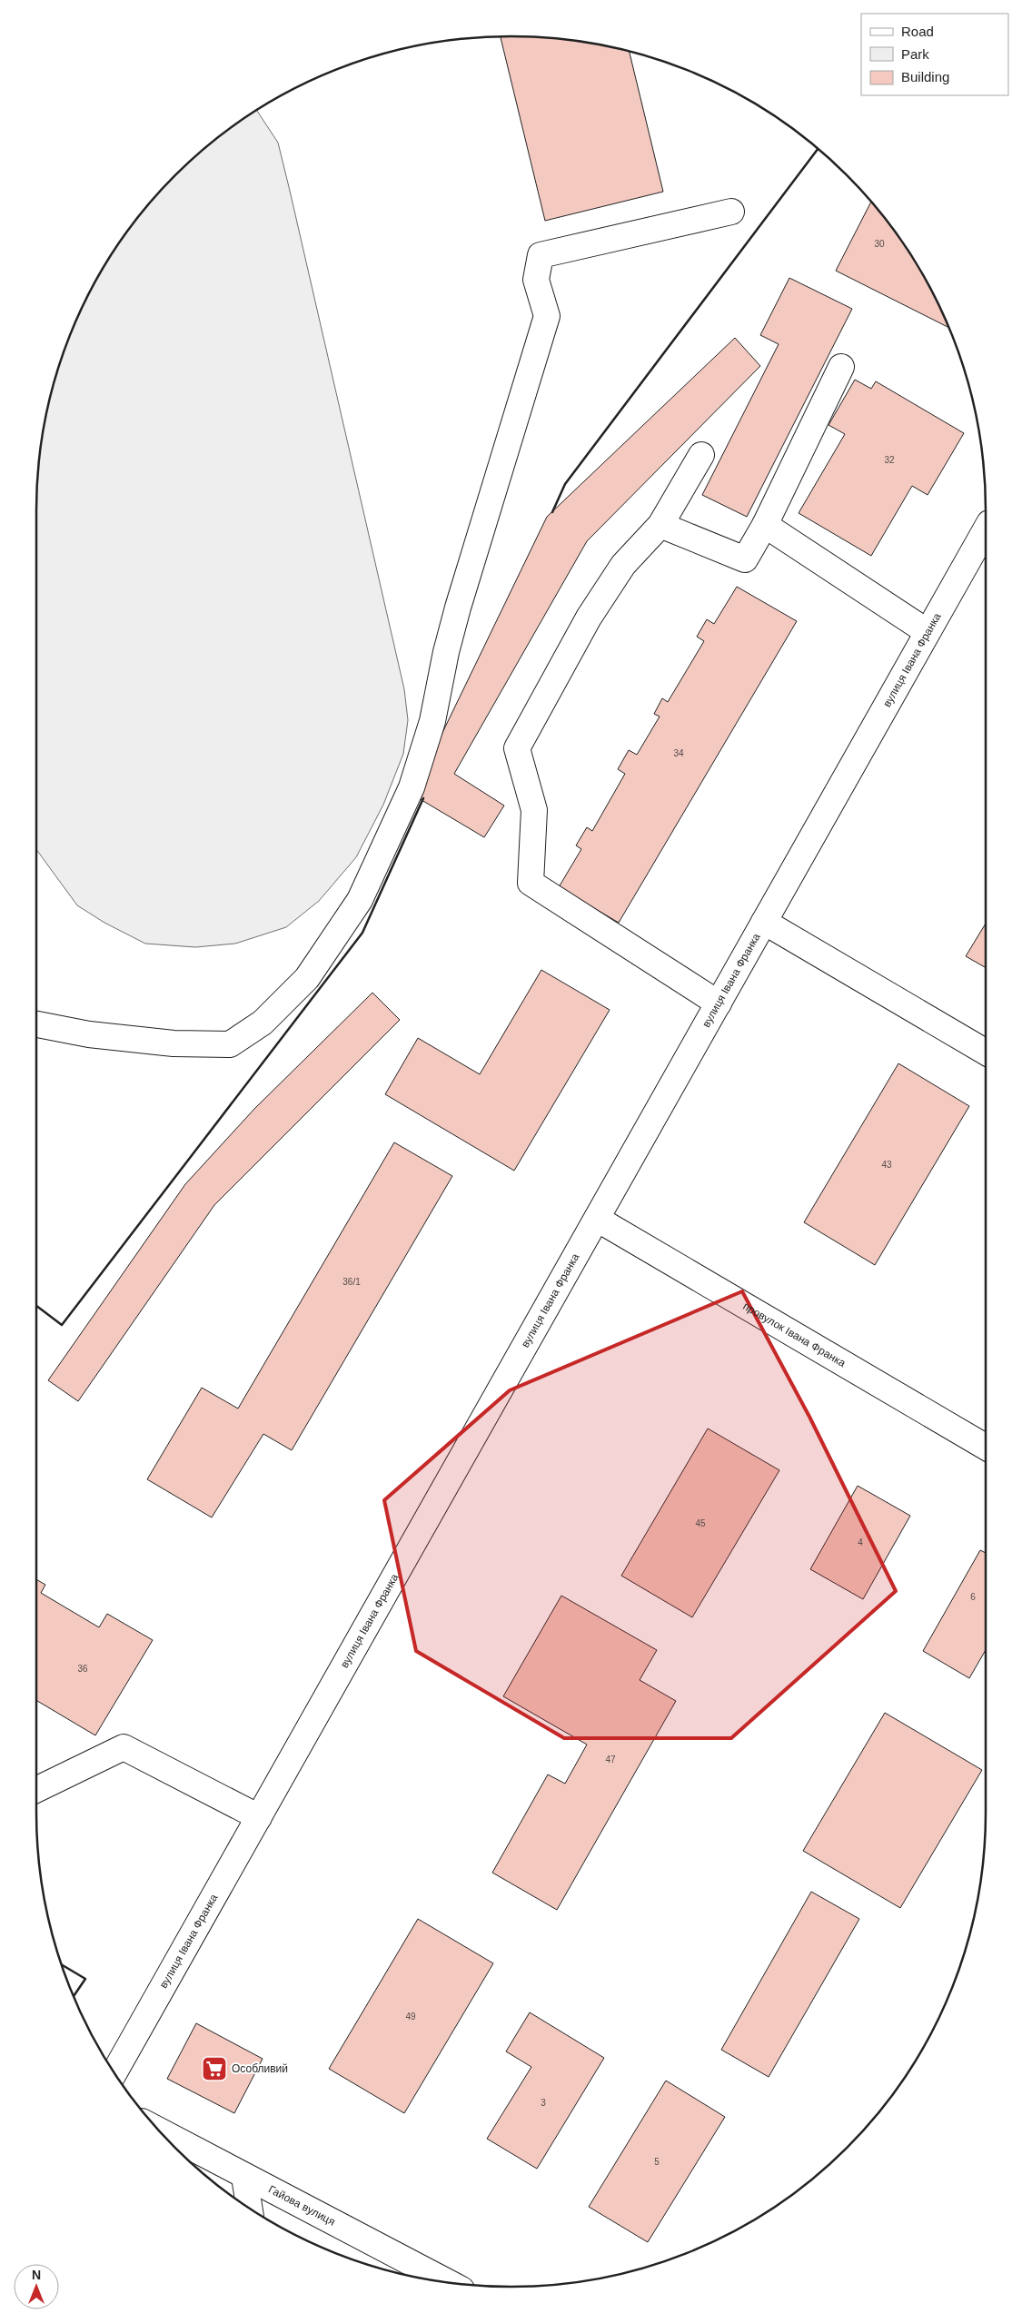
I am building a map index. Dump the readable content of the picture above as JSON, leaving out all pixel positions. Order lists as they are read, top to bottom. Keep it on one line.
{"streets":{"main road":["вулиця Івана Франка","провулок Івана Франка","Гайова вулиця"]},"crossings":[["вулиця Івана Франка","провулок Івана Франка"]],"places":{"supermarket":["Особливий"]},"house_numbers":["30","32","34","43","36/1","45","4","6","36","47","49","3","5"],"legend":["Road","Park","Building"],"north":"top"}
